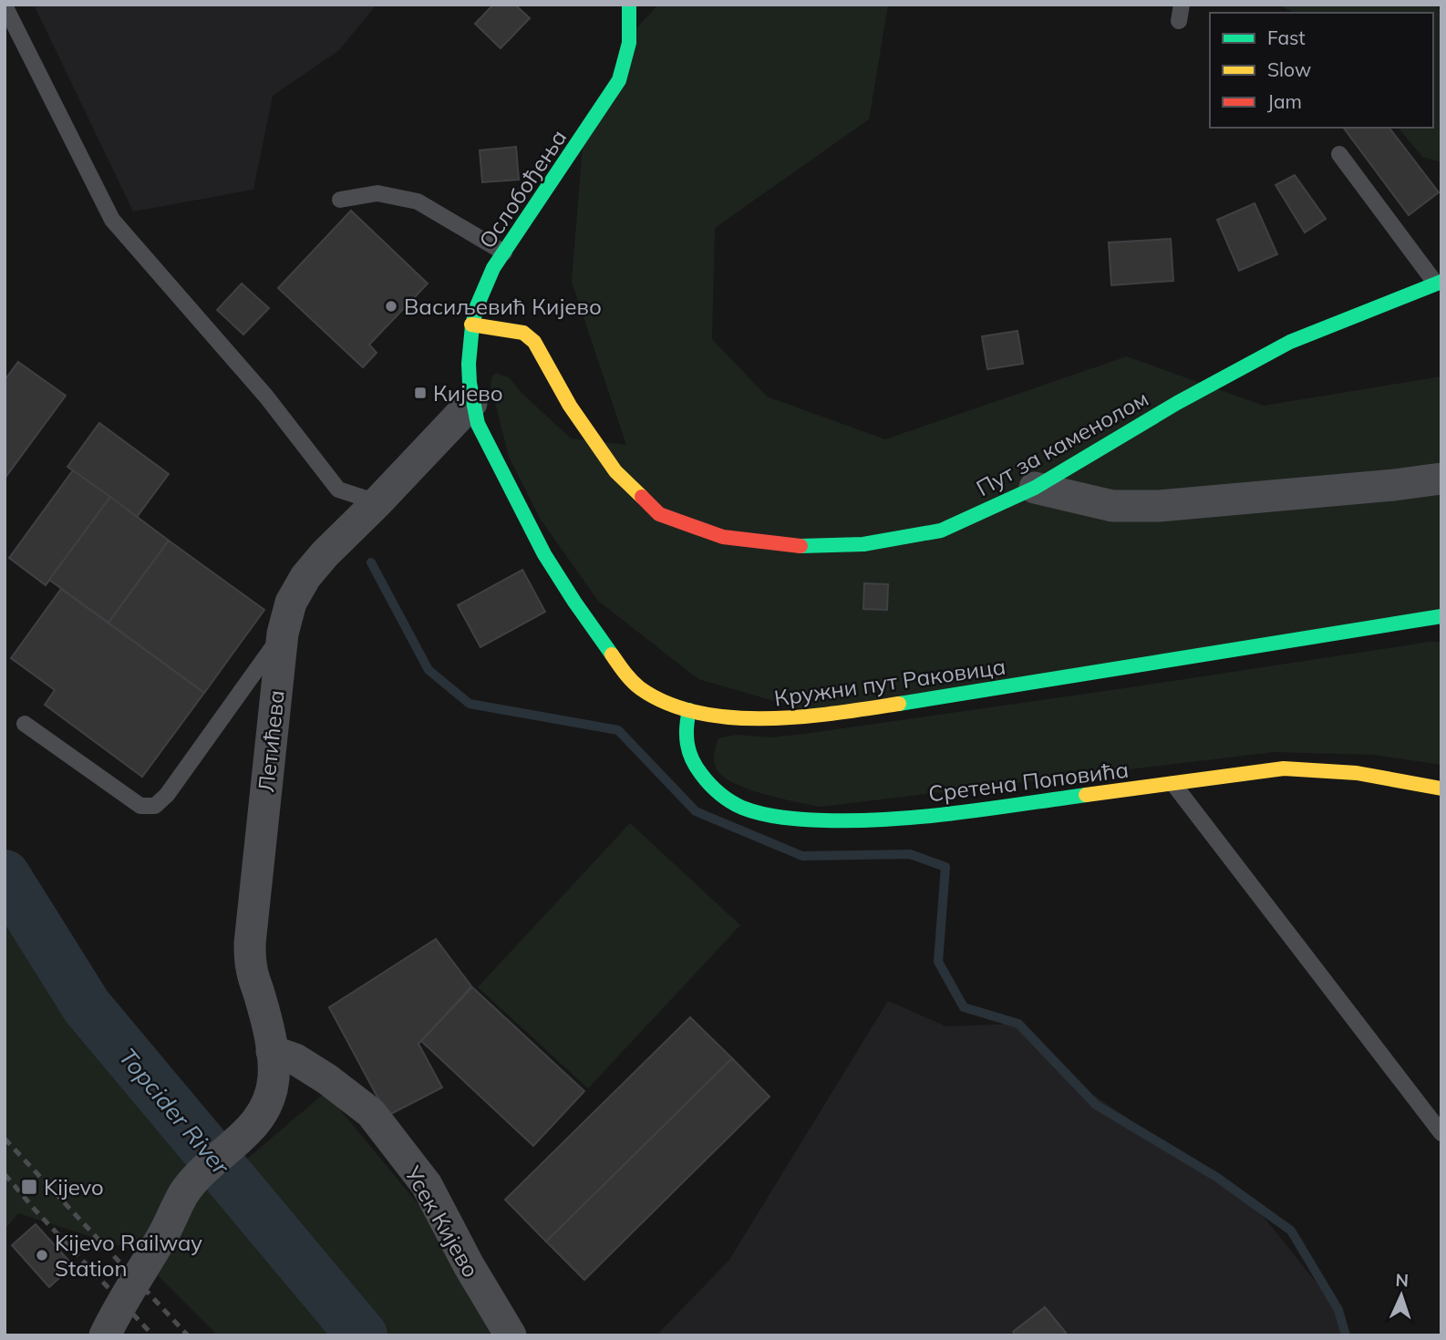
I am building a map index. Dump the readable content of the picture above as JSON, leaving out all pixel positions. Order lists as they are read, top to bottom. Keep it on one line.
{"streets":{"street":["Ослобођења","Пут за каменолом","Кружни пут Раковица","Летићева","Сретена Поповића","Усек Кијево"]},"crossings":[["Ослобођења","Пут за каменолом"],["Ослобођења","Кружни пут Раковица"],["Ослобођења","Летићева"],["Кружни пут Раковица","Летићева"],["Кружни пут Раковица","Сретена Поповића"],["Летићева","Усек Кијево"]],"water":["Topcider River"],"places":{"other":["Васиљевић Кијево","Kijevo Railway Station"],"transit":["Кијево","Kijevo"]},"legend":["Fast","Slow","Jam"],"north":"top"}
